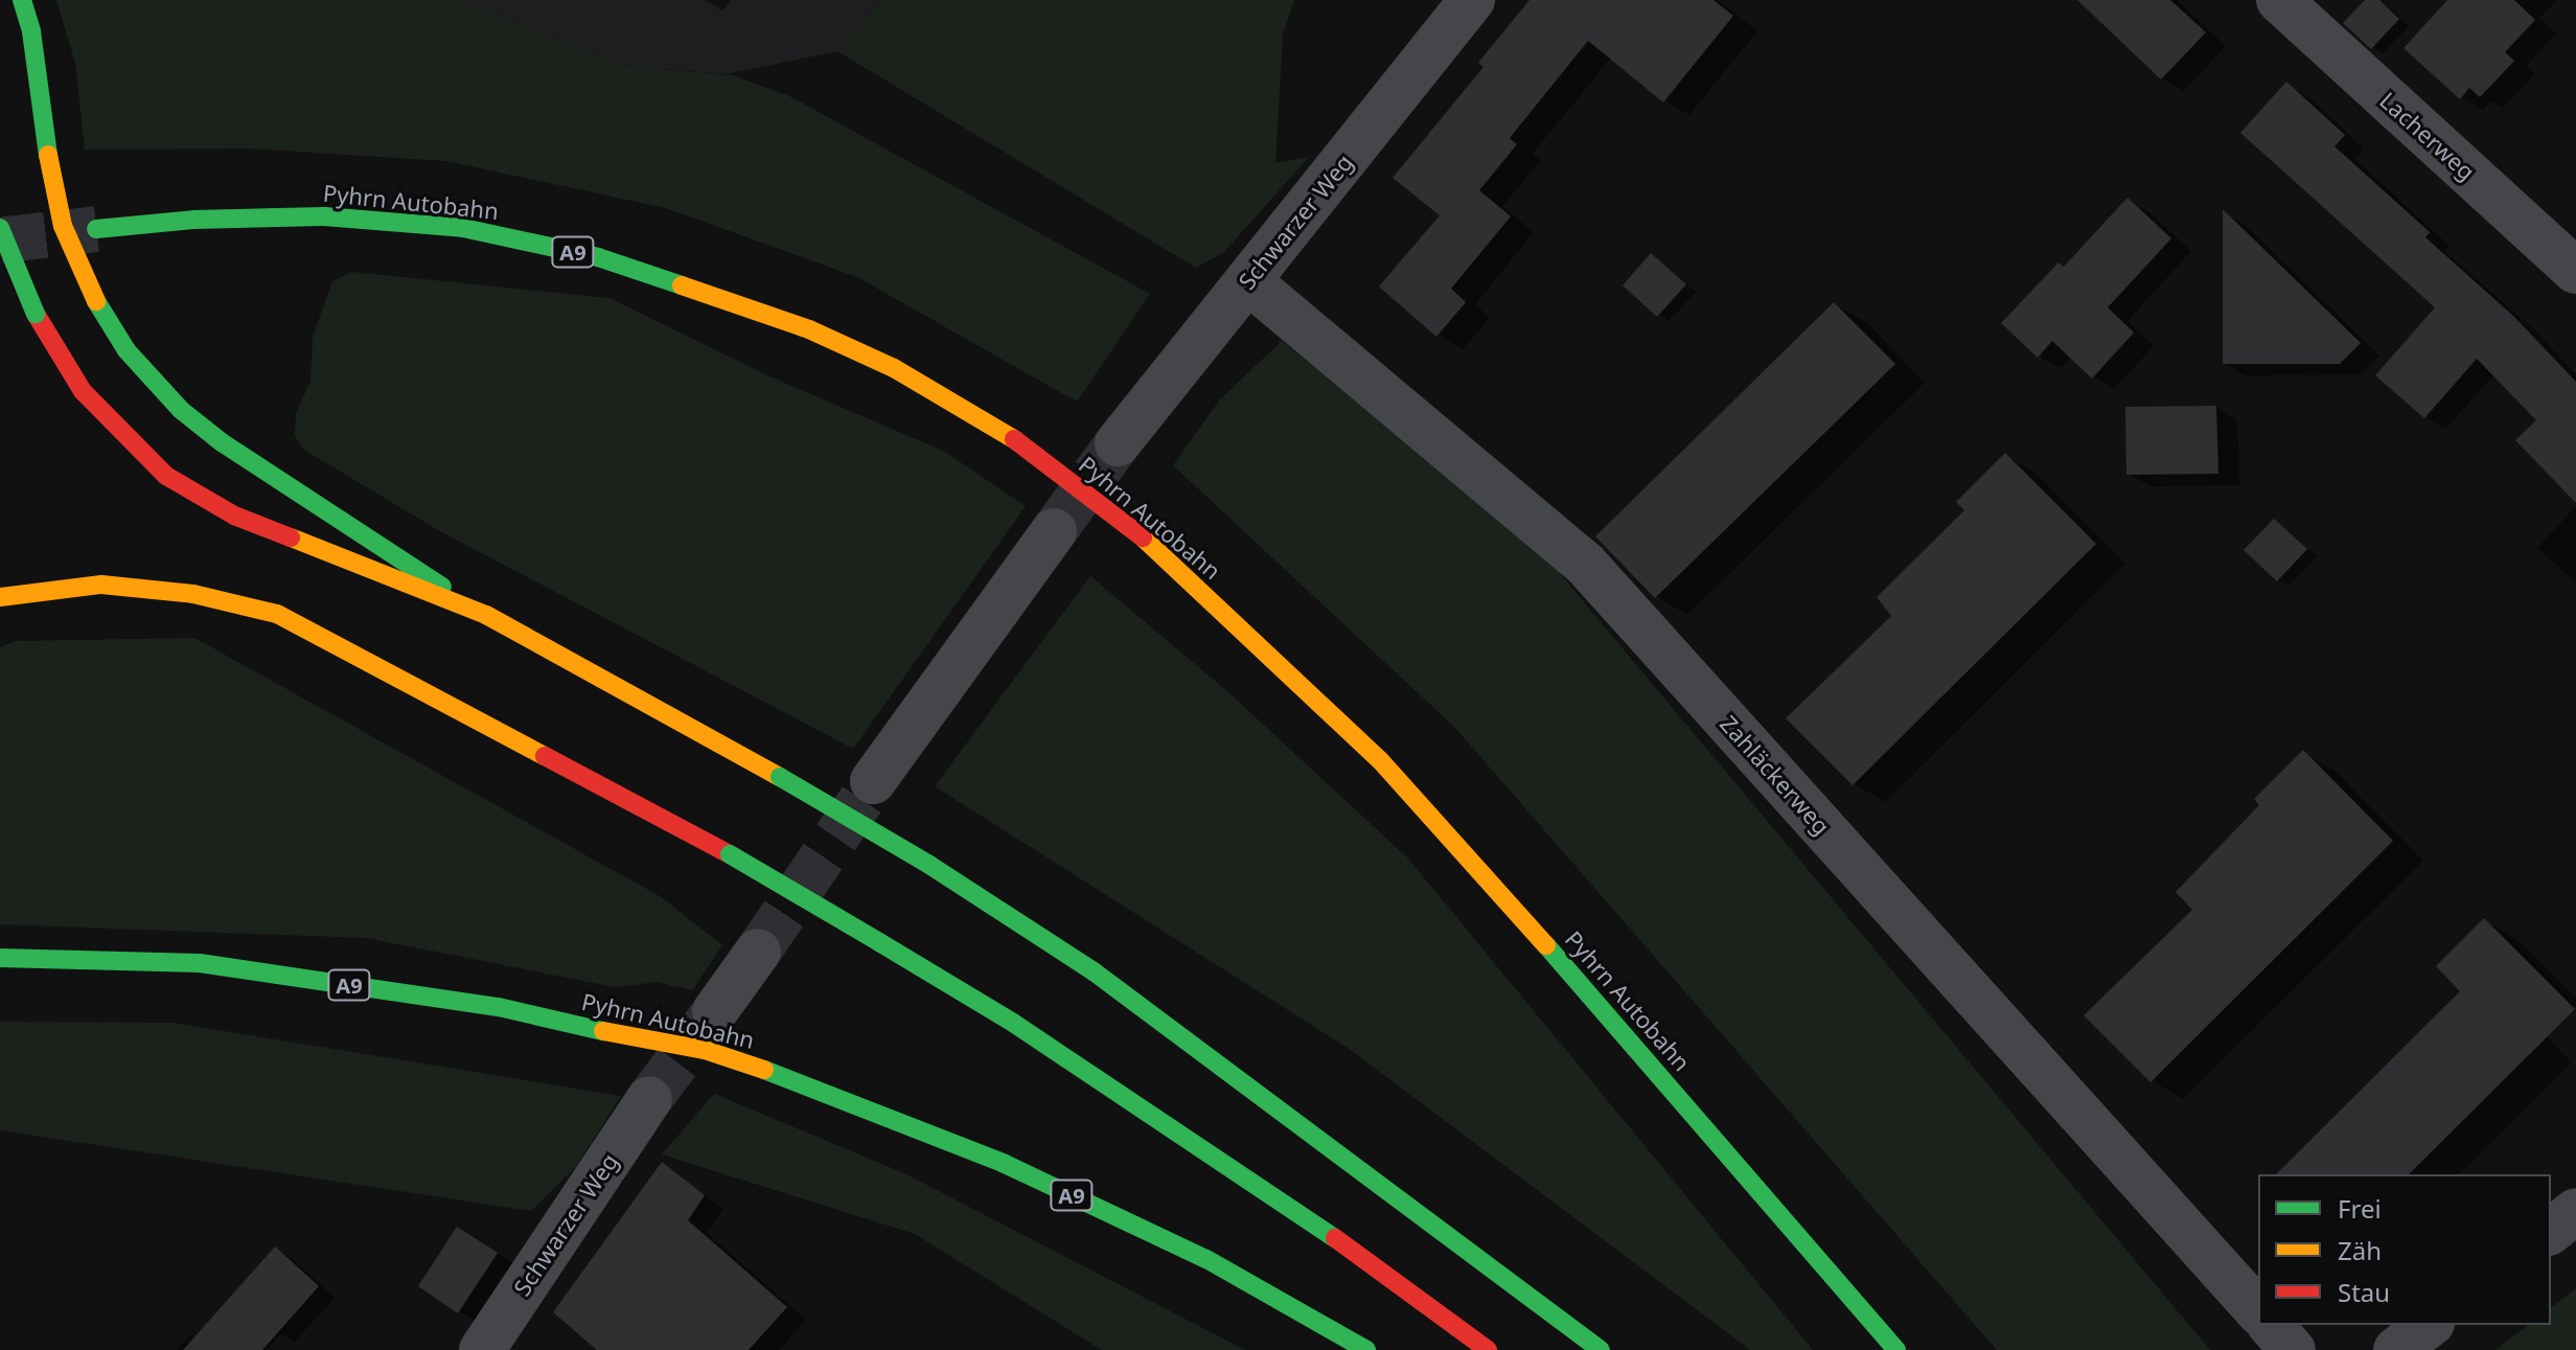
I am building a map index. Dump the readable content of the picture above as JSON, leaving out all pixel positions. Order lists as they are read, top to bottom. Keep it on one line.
{"streets":{"main road":["Pyhrn Autobahn","A9"],"street":["Lacherweg","Schwarzer Weg","Zahläckerweg"]},"crossings":[["Schwarzer Weg","Zahläckerweg"]],"legend":["Frei","Zäh","Stau"]}
